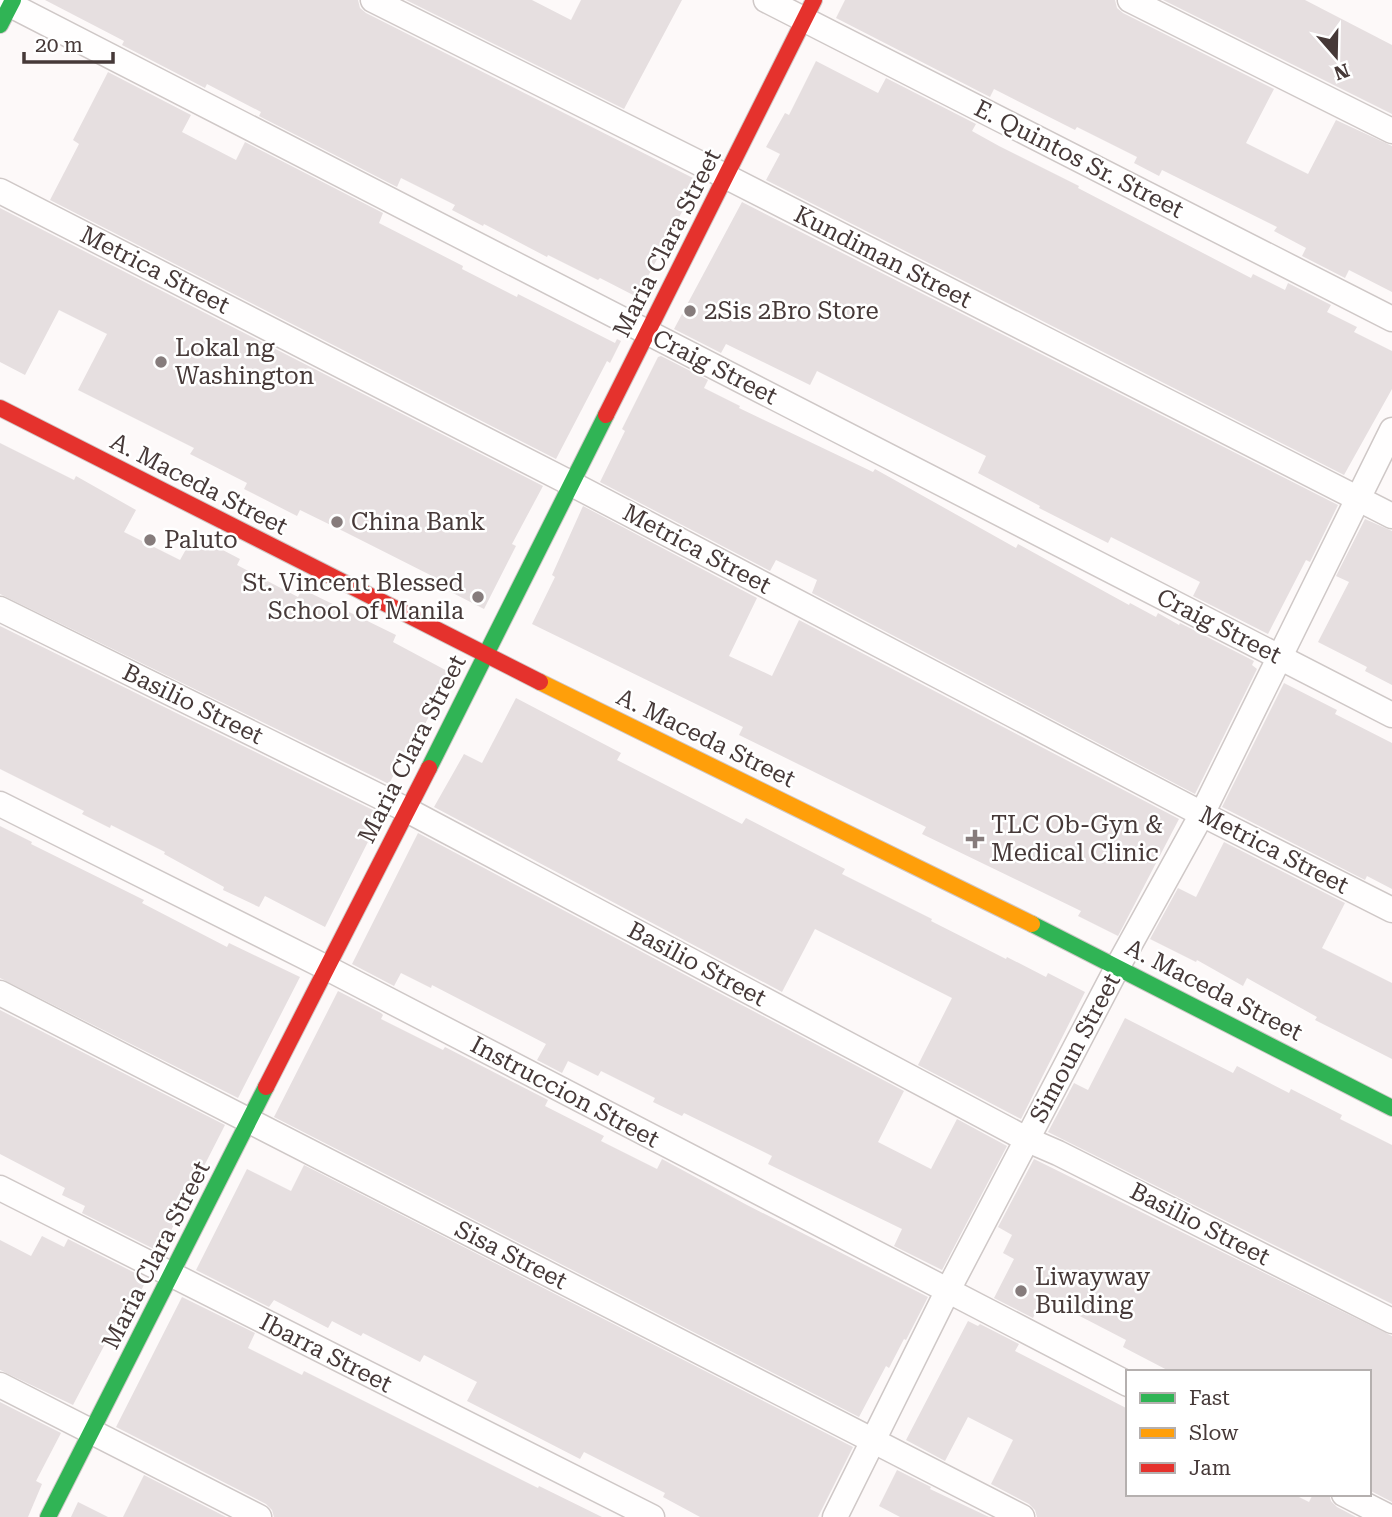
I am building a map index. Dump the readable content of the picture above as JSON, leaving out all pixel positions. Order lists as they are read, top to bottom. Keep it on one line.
{"streets":{"street":["E. Quintos Sr. Street","Maria Clara Street","Kundiman Street","Metrica Street","Craig Street","A. Maceda Street","Basilio Street","Simoun Street","Instruccion Street","Sisa Street","Ibarra Street"]},"crossings":[["E. Quintos Sr. Street","Maria Clara Street"],["Maria Clara Street","Kundiman Street"],["Maria Clara Street","Metrica Street"],["Maria Clara Street","Craig Street"],["Maria Clara Street","A. Maceda Street"],["Maria Clara Street","Basilio Street"],["Maria Clara Street","Instruccion Street"],["Maria Clara Street","Sisa Street"],["Maria Clara Street","Ibarra Street"],["Kundiman Street","Simoun Street"],["Metrica Street","Simoun Street"],["Craig Street","Simoun Street"],["A. Maceda Street","Simoun Street"],["Basilio Street","Simoun Street"],["Simoun Street","Instruccion Street"],["Simoun Street","Sisa Street"]],"places":{"other":["2Sis 2Bro Store","Lokal ng Washington","China Bank","Paluto","St. Vincent Blessed School of Manila","Liwayway Building"],"health":["TLC Ob-Gyn & Medical Clinic"]},"legend":["Fast","Slow","Jam"],"scale_bar":"20 m","north":"bottom"}
